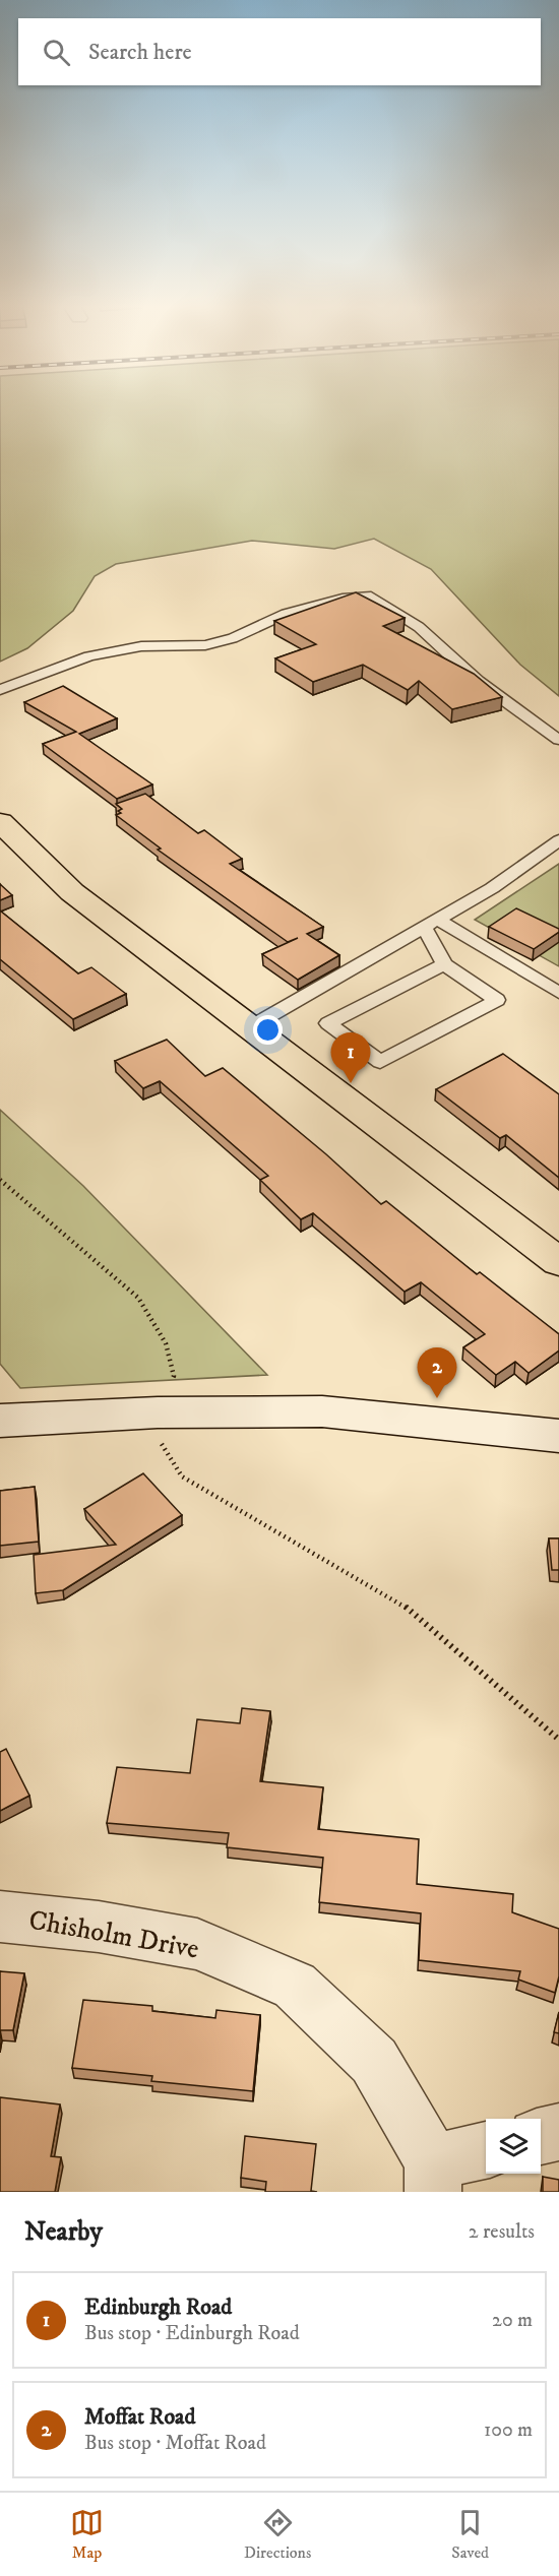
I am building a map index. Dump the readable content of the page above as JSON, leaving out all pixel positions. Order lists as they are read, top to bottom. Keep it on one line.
{"streets":{"street":["Chisholm Drive"]},"page":{"search":"Search here","pins":["1","2"],"heading":["Nearby","2 results"],"list":[{"mark":"1","name":"Edinburgh Road","note":"Bus stop · Edinburgh Road","value":"20 m"},{"mark":"2","name":"Moffat Road","note":"Bus stop · Moffat Road","value":"100 m"}],"nav":["Map","Directions","Saved"]}}
